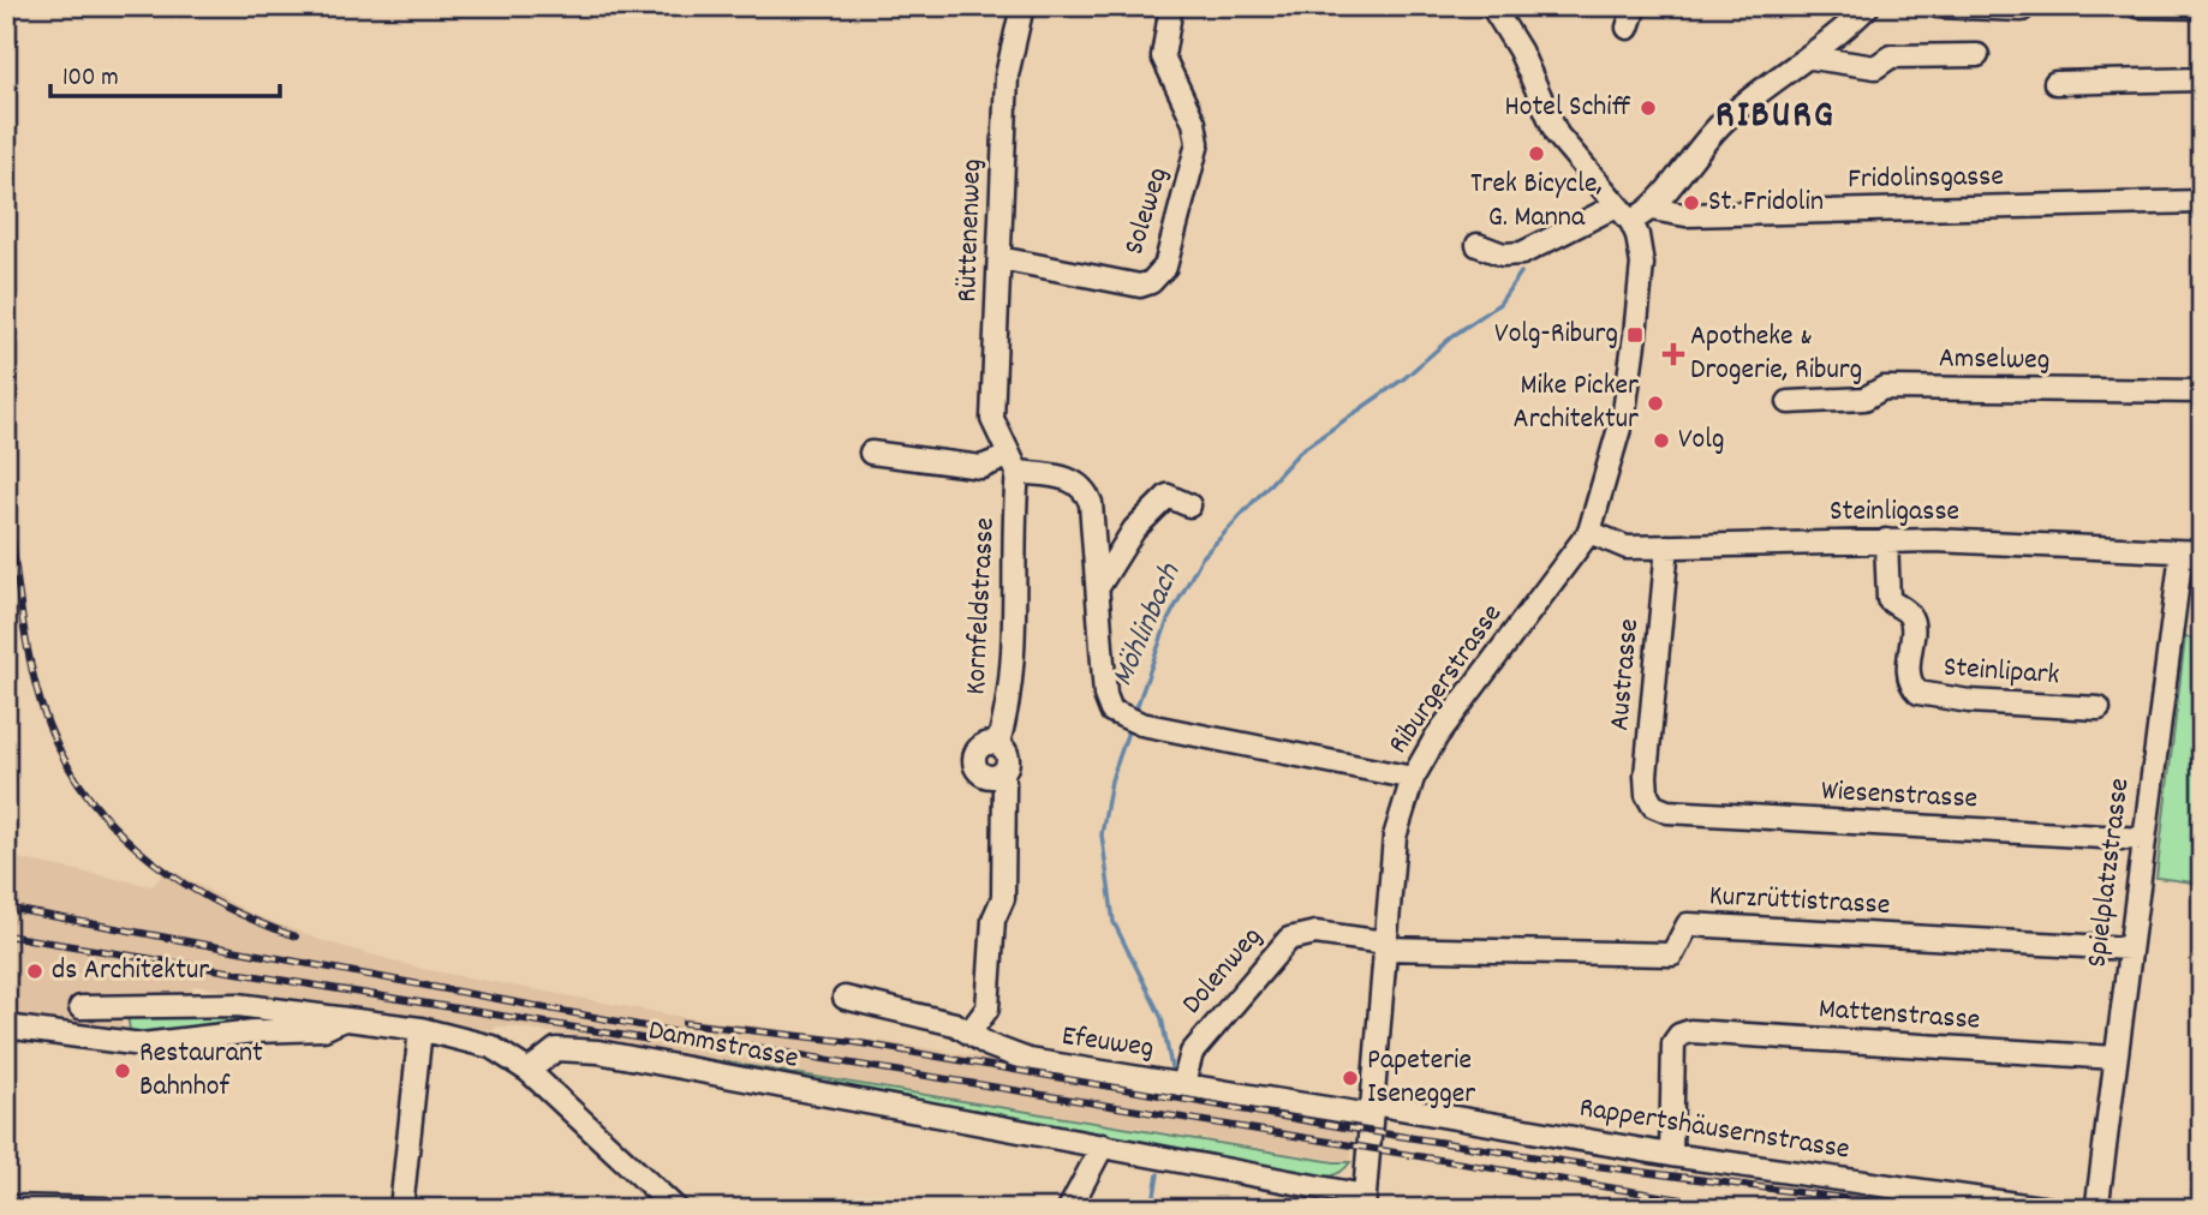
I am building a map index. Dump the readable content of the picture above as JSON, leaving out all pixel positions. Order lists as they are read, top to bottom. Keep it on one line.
{"streets":{"street":["Fridolinsgasse","Soleweg","Rüttenenweg","Amselweg","Steinligasse","Kornfeldstrasse","Steinlipark","Austrasse","Riburgerstrasse","Wiesenstrasse","Spielplatzstrasse","Kurzrüttistrasse","Dolenweg","Mattenstrasse","Efeuweg","Dammstrasse","Rappertshäusernstrasse"]},"crossings":[["Soleweg","Rüttenenweg"],["Rüttenenweg","Kornfeldstrasse"],["Steinligasse","Steinlipark"],["Steinligasse","Austrasse"],["Steinligasse","Riburgerstrasse"],["Steinligasse","Spielplatzstrasse"],["Kornfeldstrasse","Efeuweg"],["Austrasse","Wiesenstrasse"],["Riburgerstrasse","Kurzrüttistrasse"],["Riburgerstrasse","Dolenweg"],["Riburgerstrasse","Efeuweg"],["Riburgerstrasse","Dammstrasse"],["Riburgerstrasse","Rappertshäusernstrasse"],["Wiesenstrasse","Spielplatzstrasse"],["Spielplatzstrasse","Kurzrüttistrasse"],["Spielplatzstrasse","Mattenstrasse"],["Kurzrüttistrasse","Dolenweg"],["Dolenweg","Efeuweg"],["Mattenstrasse","Rappertshäusernstrasse"],["Efeuweg","Rappertshäusernstrasse"]],"districts":["RIBURG"],"water":["Möhlinbach"],"places":{"other":["Hotel Schiff","Trek Bicycle, G. Manna","St. Fridolin","Mike Picker Architektur","Volg","ds Architektur","Restaurant Bahnhof","Papeterie Isenegger"],"transit":["Volg-Riburg"],"health":["Apotheke & Drogerie, Riburg"]},"scale_bar":"100 m"}
